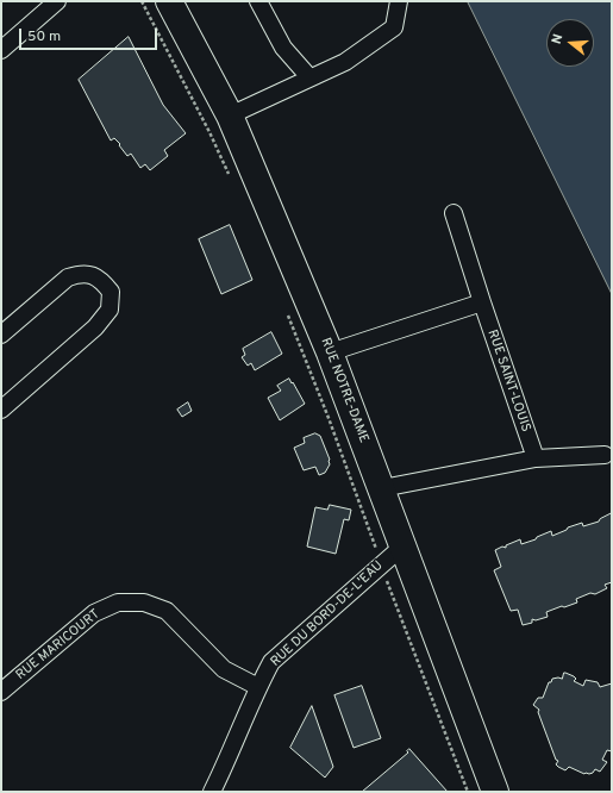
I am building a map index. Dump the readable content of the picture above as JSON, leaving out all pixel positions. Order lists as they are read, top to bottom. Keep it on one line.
{"streets":{"main road":["RUE NOTRE-DAME"],"street":["RUE SAINT-LOUIS","RUE DU BORD-DE-L'EAU","RUE MARICOURT"]},"crossings":[["RUE NOTRE-DAME","RUE DU BORD-DE-L'EAU"],["RUE DU BORD-DE-L'EAU","RUE MARICOURT"]],"scale_bar":"50 m","north":"left"}
